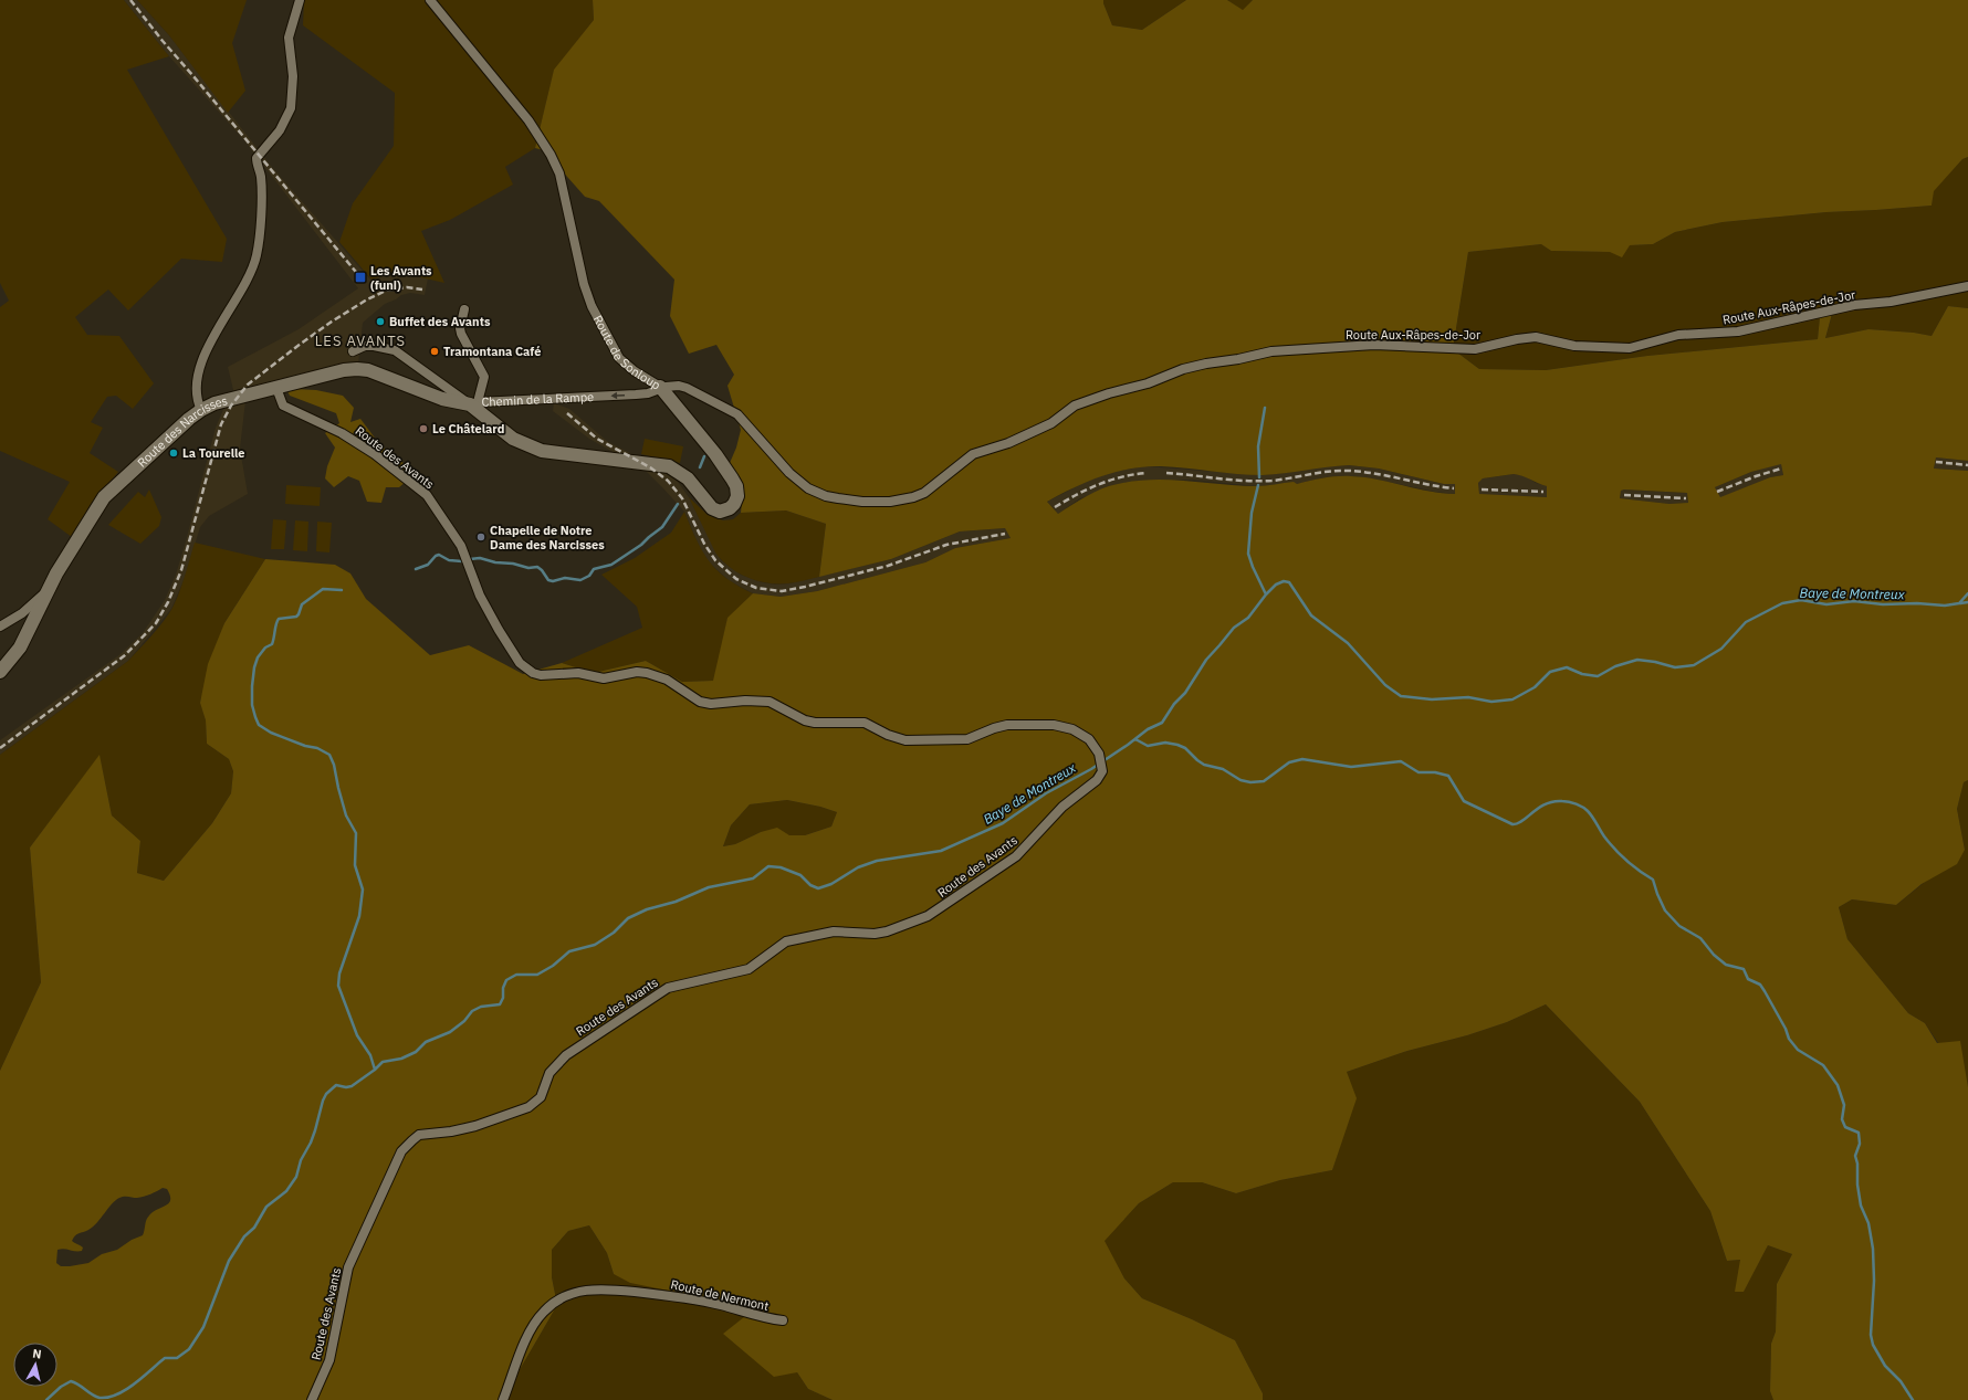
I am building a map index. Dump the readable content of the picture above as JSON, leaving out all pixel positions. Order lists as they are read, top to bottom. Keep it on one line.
{"streets":{"street":["Route Aux-Râpes-de-Jor","Route de Sonloup","Chemin de la Rampe","Route des Narcisses","Route des Avants","Route de Nermont"]},"crossings":[["Route Aux-Râpes-de-Jor","Route de Sonloup"],["Route Aux-Râpes-de-Jor","Chemin de la Rampe"],["Route de Sonloup","Chemin de la Rampe"],["Chemin de la Rampe","Route des Narcisses"],["Route des Narcisses","Route des Avants"]],"one_way":["Chemin de la Rampe"],"districts":["LES AVANTS"],"water":["Baye de Montreux"],"places":{"transit":["Les Avants (funi)"],"other":["Buffet des Avants","Tramontana Café","Le Châtelard","La Tourelle","Chapelle de Notre Dame des Narcisses"]},"north":"top"}
